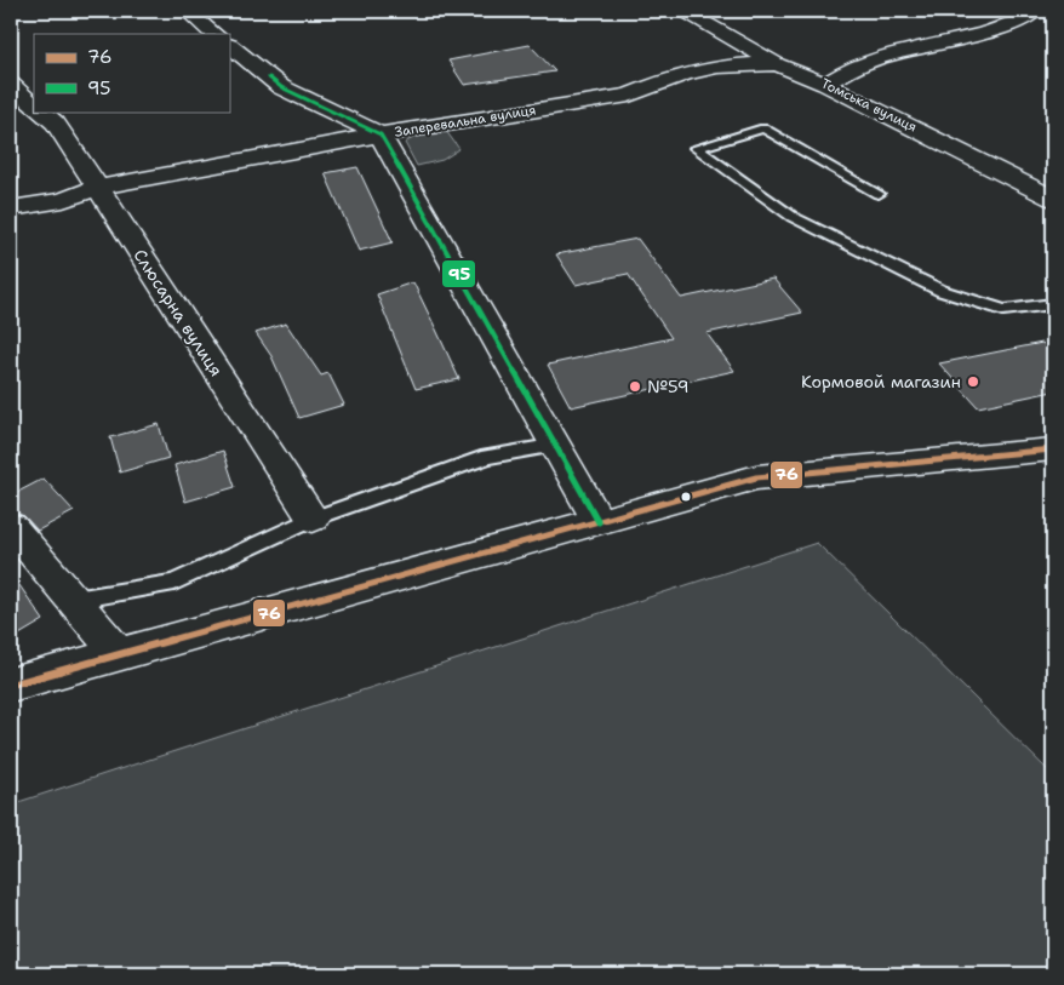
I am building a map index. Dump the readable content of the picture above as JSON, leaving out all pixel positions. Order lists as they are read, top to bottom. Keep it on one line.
{"streets":{"street":["Томська вулиця","Заперевальна вулиця","Слюсарна вулиця"]},"crossings":[["Томська вулиця","Заперевальна вулиця"],["Заперевальна вулиця","Слюсарна вулиця"]],"places":["Кормовой магазин","№59"],"lines":["transit line 95","transit line 76"],"legend":["76","95"]}
